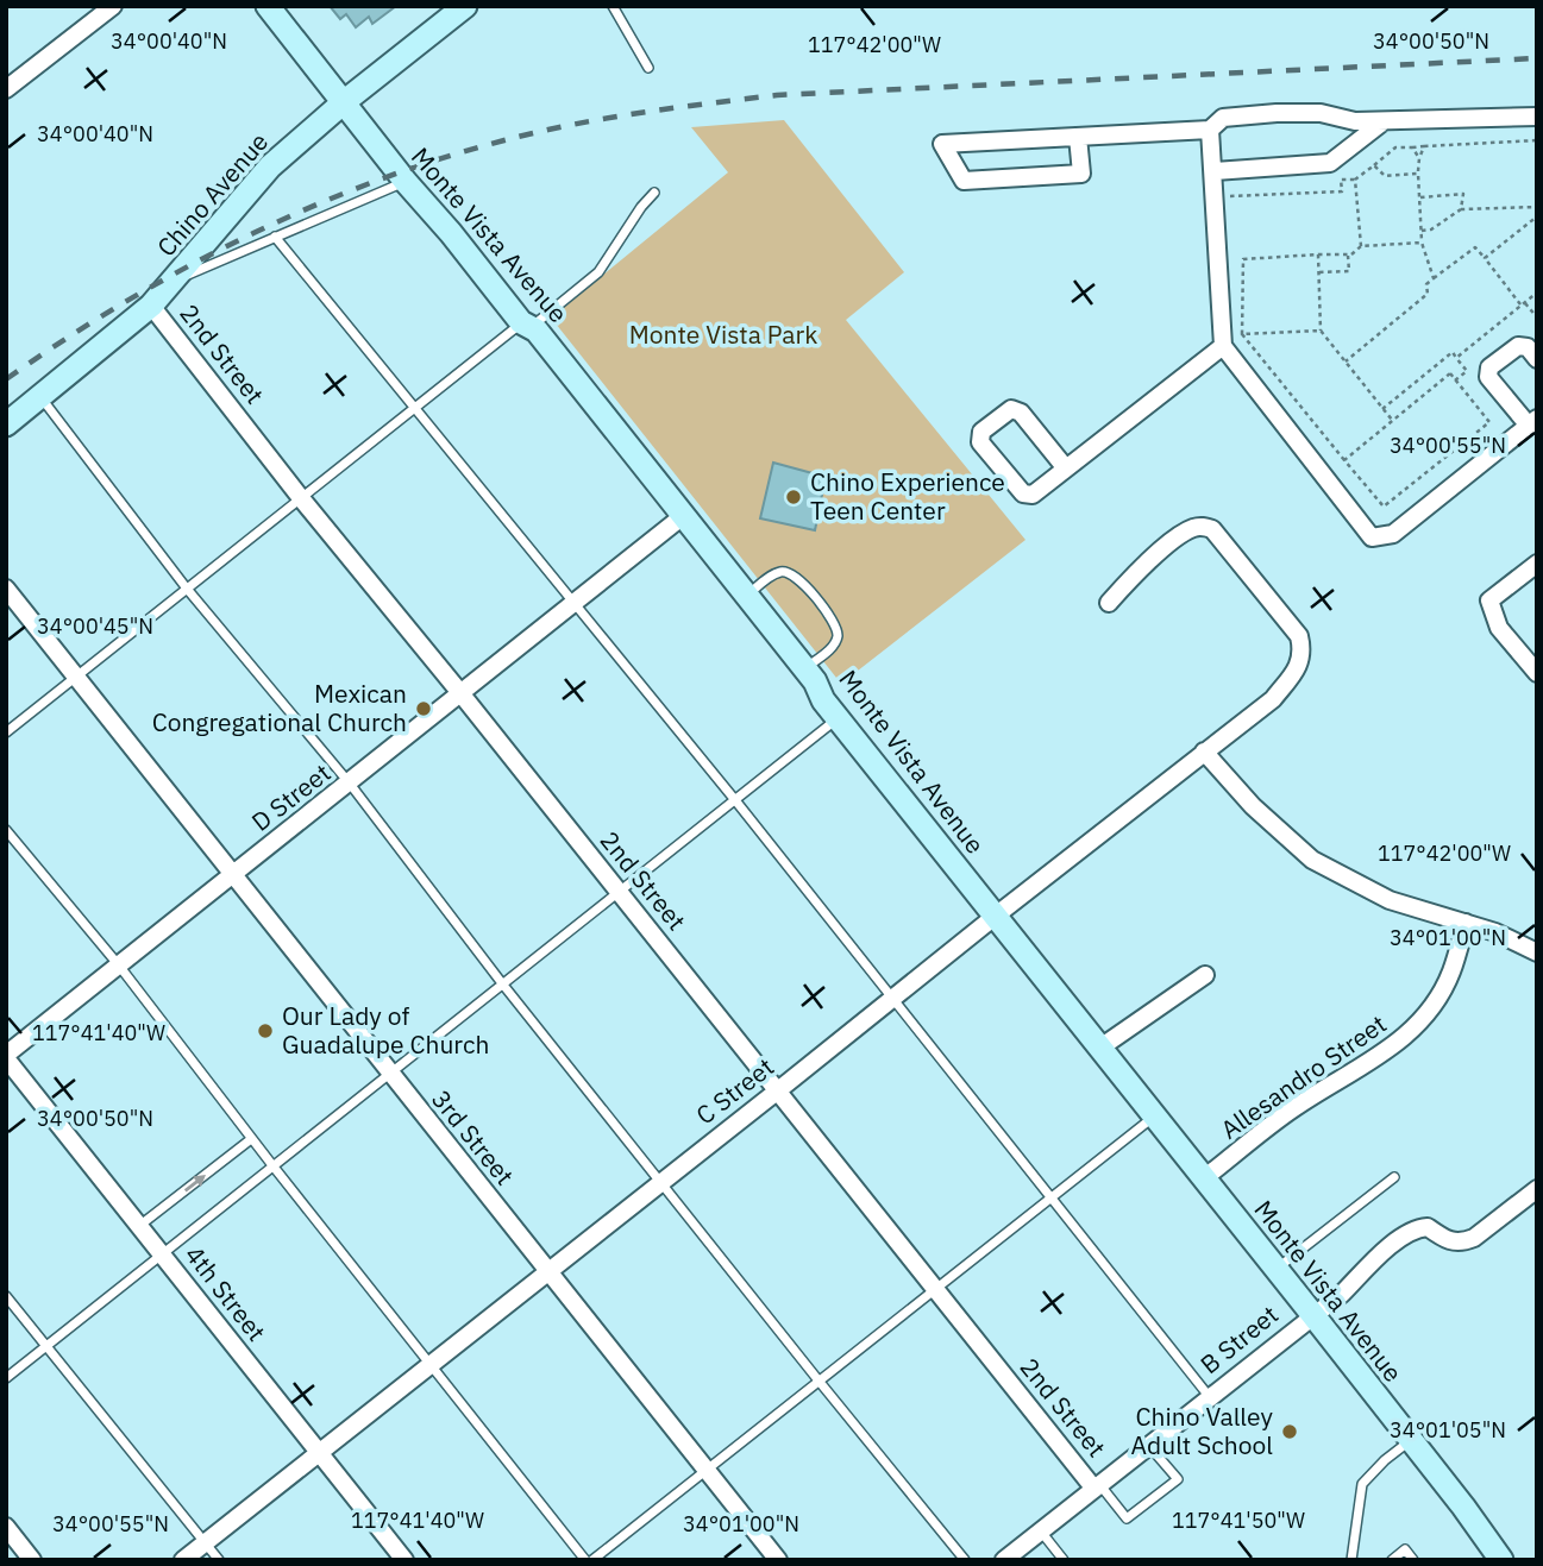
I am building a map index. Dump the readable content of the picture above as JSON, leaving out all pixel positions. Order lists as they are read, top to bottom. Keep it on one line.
{"streets":{"street":["Chino Avenue","Monte Vista Avenue","2nd Street","D Street","Allesandro Street","C Street","3rd Street","4th Street","B Street"]},"crossings":[["Chino Avenue","Monte Vista Avenue"],["Chino Avenue","2nd Street"],["Monte Vista Avenue","D Street"],["Monte Vista Avenue","Allesandro Street"],["Monte Vista Avenue","C Street"],["Monte Vista Avenue","B Street"],["2nd Street","D Street"],["2nd Street","C Street"],["2nd Street","B Street"],["D Street","3rd Street"],["D Street","4th Street"],["C Street","3rd Street"],["C Street","4th Street"]],"parks":["Monte Vista Park"],"places":["Chino Experience Teen Center","Mexican Congregational Church","Our Lady of Guadalupe Church","Chino Valley Adult School"],"coordinates":["34°00'40\"N","34°00'50\"N","117°42'00\"W","34°00'55\"N","34°00'45\"N","34°01'00\"N","117°41'40\"W","34°01'05\"N","117°41'50\"W"]}
